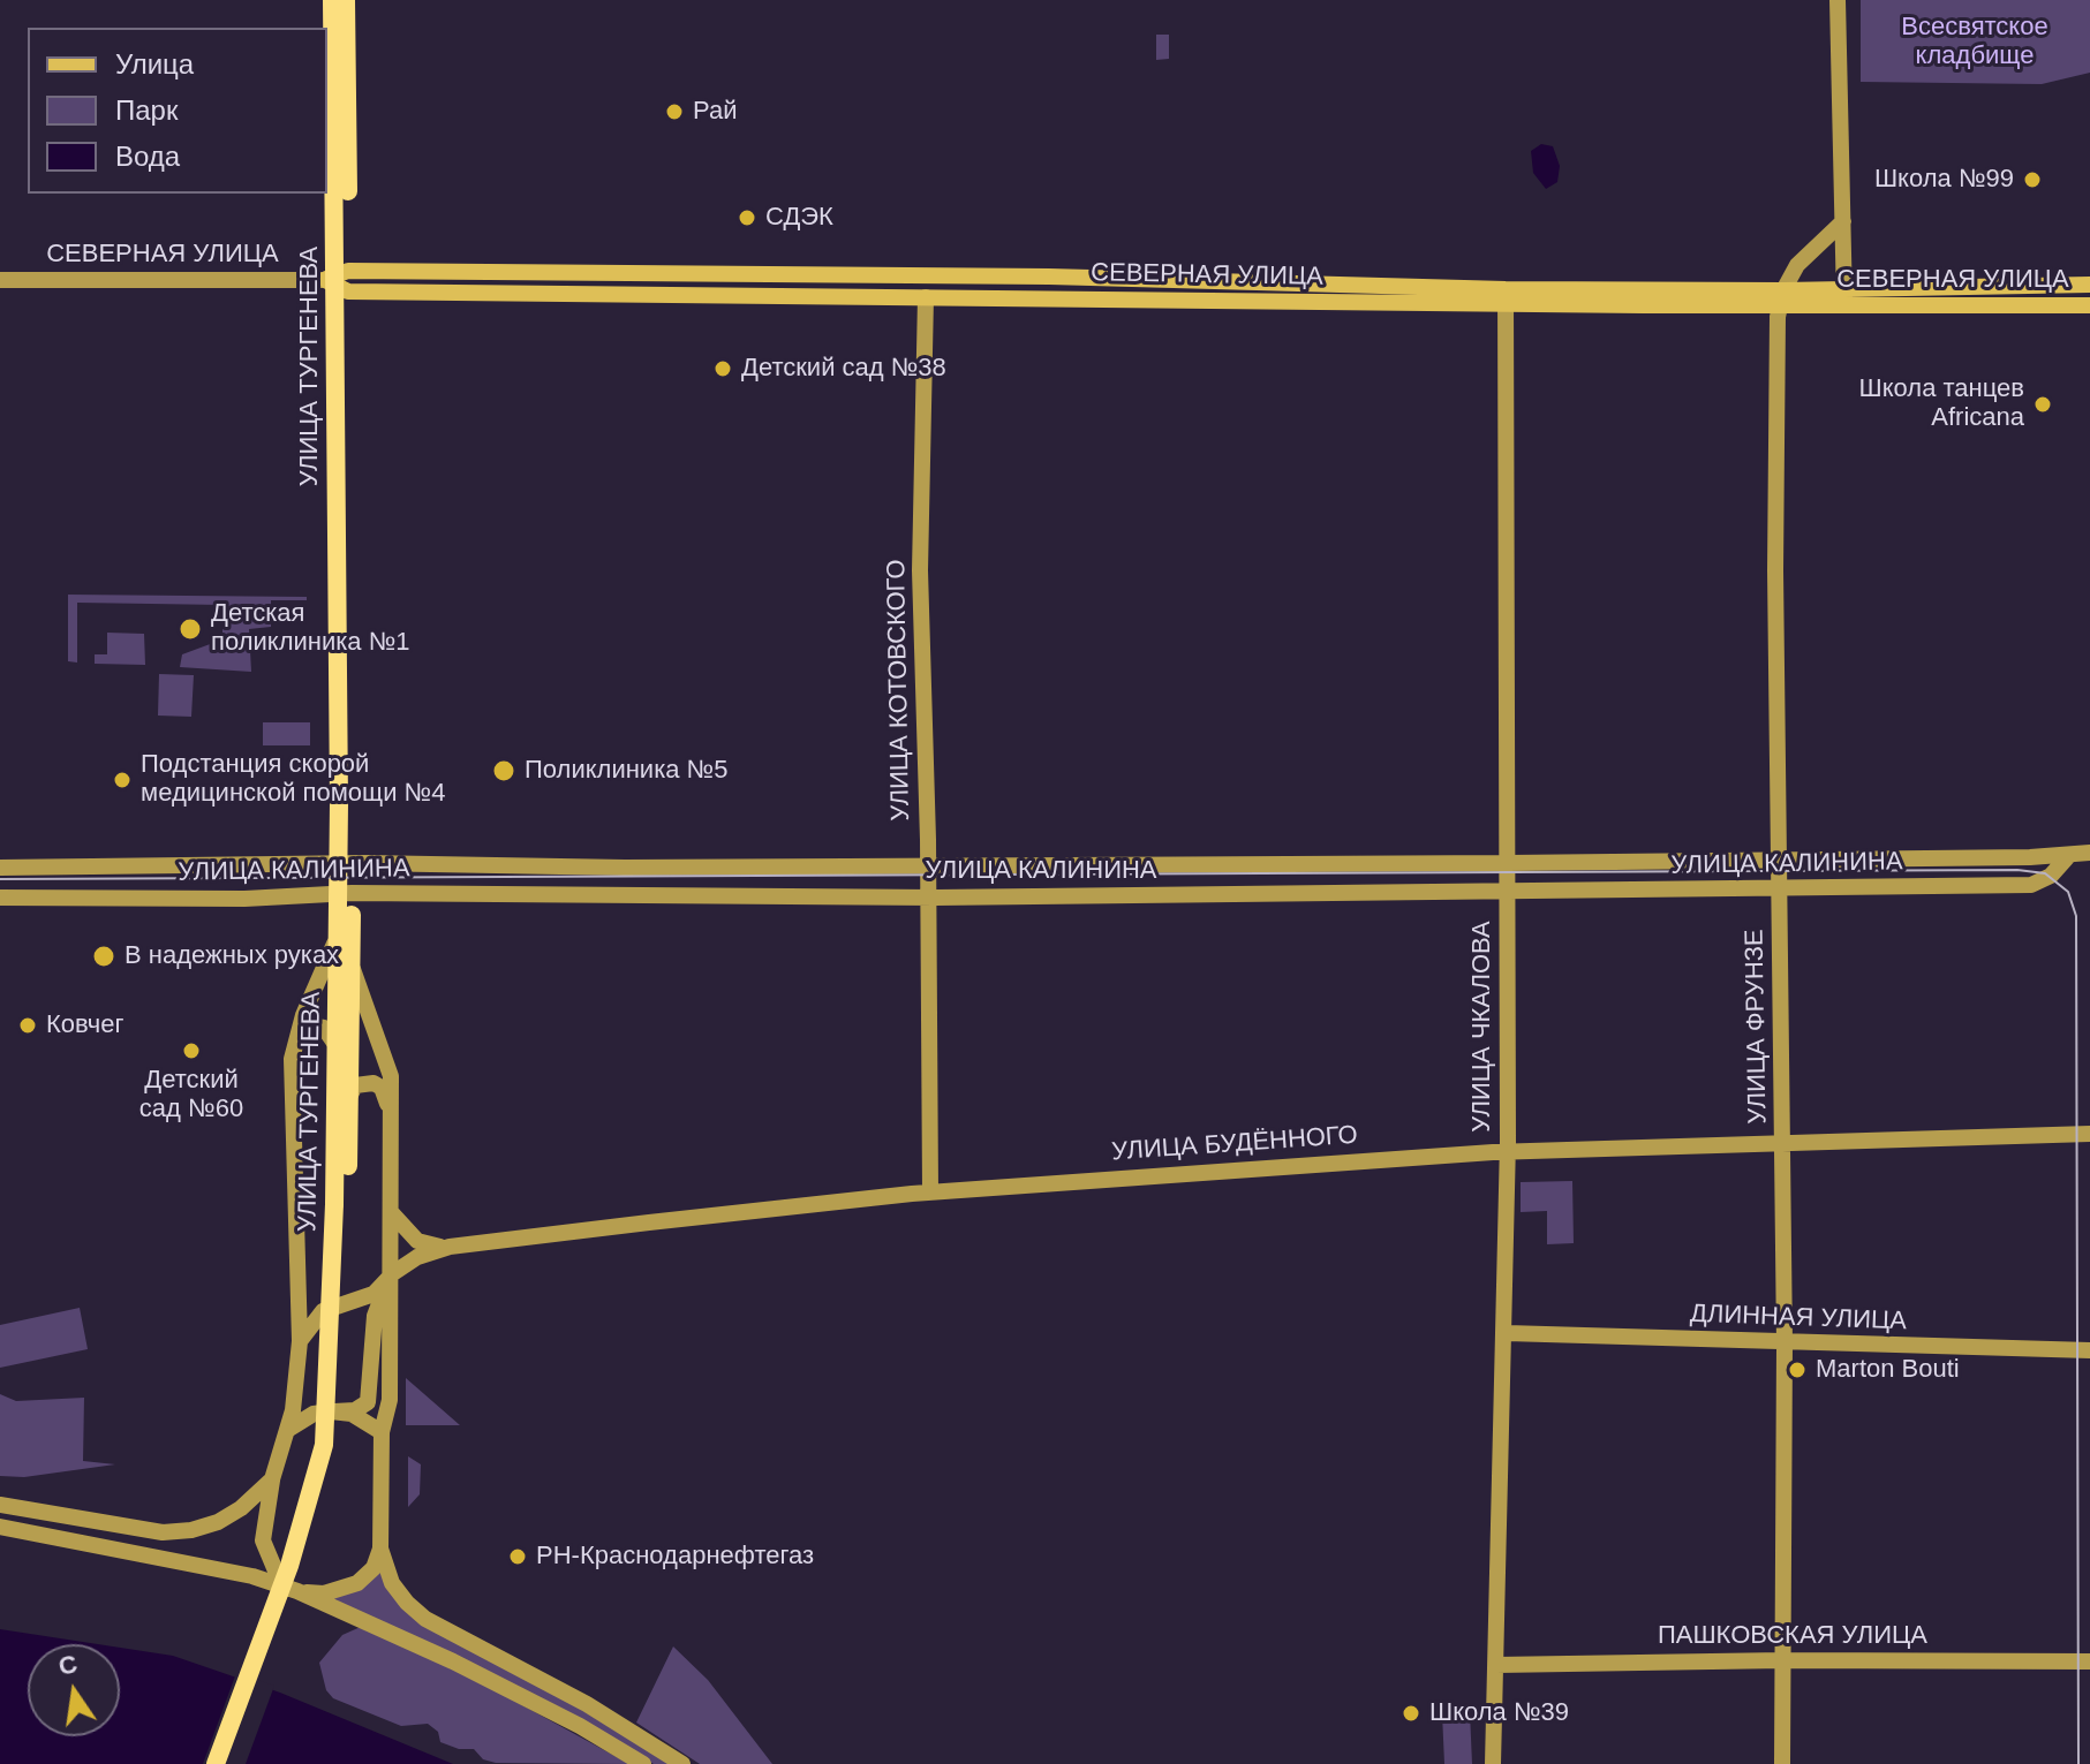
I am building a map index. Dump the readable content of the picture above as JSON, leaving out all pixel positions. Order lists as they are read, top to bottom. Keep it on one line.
{"streets":{"highway":["УЛИЦА ТУРГЕНЕВА"],"main road":["СЕВЕРНАЯ УЛИЦА"],"street":["УЛИЦА КОТОВСКОГО","УЛИЦА КАЛИНИНА","УЛИЦА ЧКАЛОВА","УЛИЦА ФРУНЗЕ","УЛИЦА БУДЁННОГО","ДЛИННАЯ УЛИЦА","ПАШКОВСКАЯ УЛИЦА"]},"crossings":[["СЕВЕРНАЯ УЛИЦА","УЛИЦА ТУРГЕНЕВА"],["СЕВЕРНАЯ УЛИЦА","УЛИЦА КОТОВСКОГО"],["СЕВЕРНАЯ УЛИЦА","УЛИЦА ЧКАЛОВА"],["СЕВЕРНАЯ УЛИЦА","УЛИЦА ФРУНЗЕ"],["УЛИЦА ТУРГЕНЕВА","УЛИЦА КАЛИНИНА"],["УЛИЦА КОТОВСКОГО","УЛИЦА КАЛИНИНА"],["УЛИЦА КОТОВСКОГО","УЛИЦА БУДЁННОГО"],["УЛИЦА КАЛИНИНА","УЛИЦА ЧКАЛОВА"],["УЛИЦА КАЛИНИНА","УЛИЦА ФРУНЗЕ"],["УЛИЦА ЧКАЛОВА","УЛИЦА БУДЁННОГО"],["УЛИЦА ЧКАЛОВА","ДЛИННАЯ УЛИЦА"],["УЛИЦА ЧКАЛОВА","ПАШКОВСКАЯ УЛИЦА"],["УЛИЦА ФРУНЗЕ","УЛИЦА БУДЁННОГО"],["УЛИЦА ФРУНЗЕ","ДЛИННАЯ УЛИЦА"],["УЛИЦА ФРУНЗЕ","ПАШКОВСКАЯ УЛИЦА"]],"parks":["Всесвятское кладбище"],"places":["Рай","Школа №99","СДЭК","Детский сад №38","Школа танцев Africana","Детская поликлиника №1","Поликлиника №5","Подстанция скорой медицинской помощи №4","В надежных руках","Ковчег","Детский сад №60","Marton Bouti","РН-Краснодарнефтегаз","Школа №39"],"legend":["Улица","Парк","Вода"],"north":"top"}
